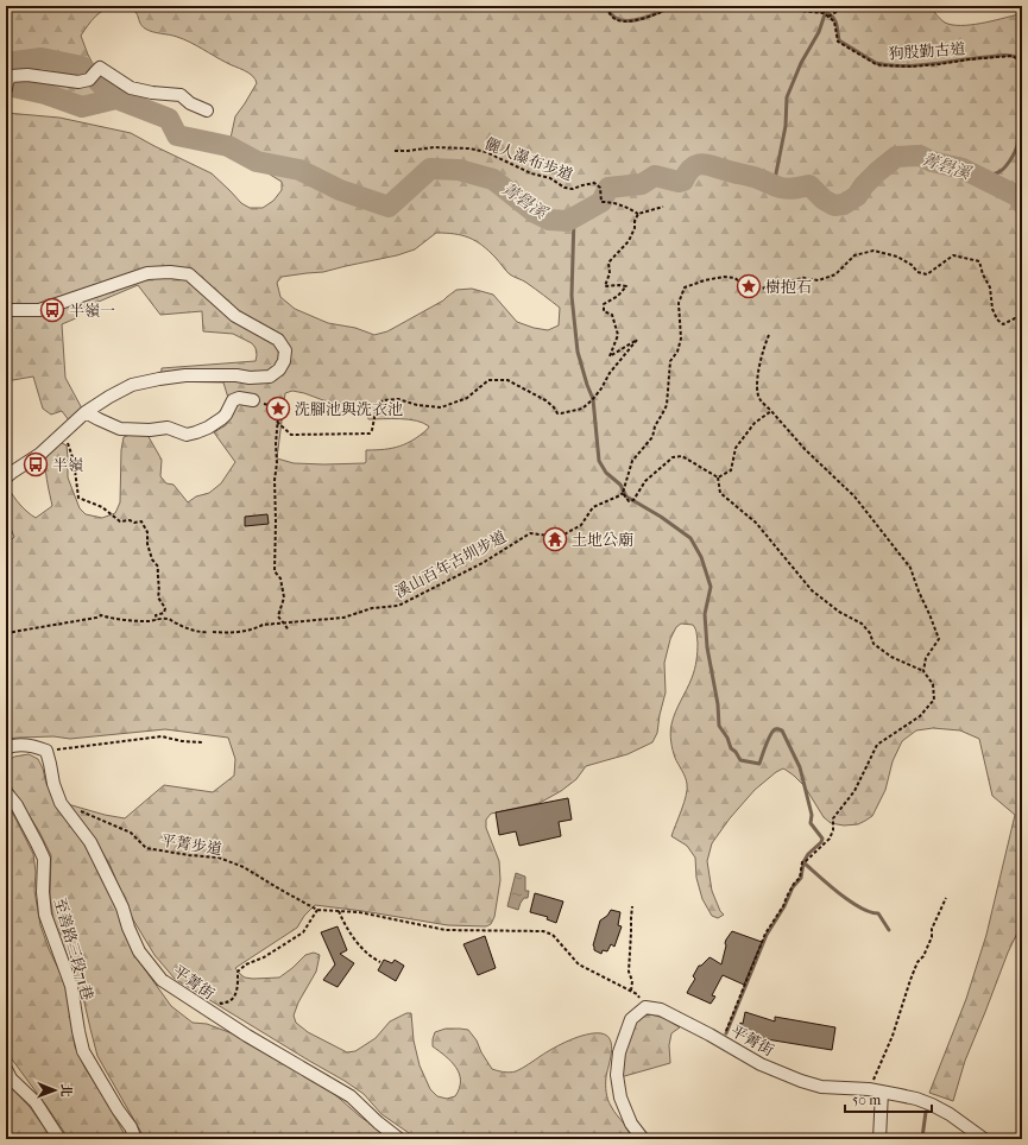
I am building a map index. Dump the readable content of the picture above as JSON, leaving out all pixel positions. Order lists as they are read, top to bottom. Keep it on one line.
{"streets":{"street":["至善路三段71巷","平菁街"],"path":["狗殷勤古道","儷人瀑布步道","溪山百年古圳步道","平菁步道"]},"water":["菁礐溪"],"places":{"place":["樹抱石","洗腳池與洗衣池"],"bus stop":["半嶺一","半嶺"],"temple":["土地公廟"]},"scale_bar":"50 m","north":"right"}
